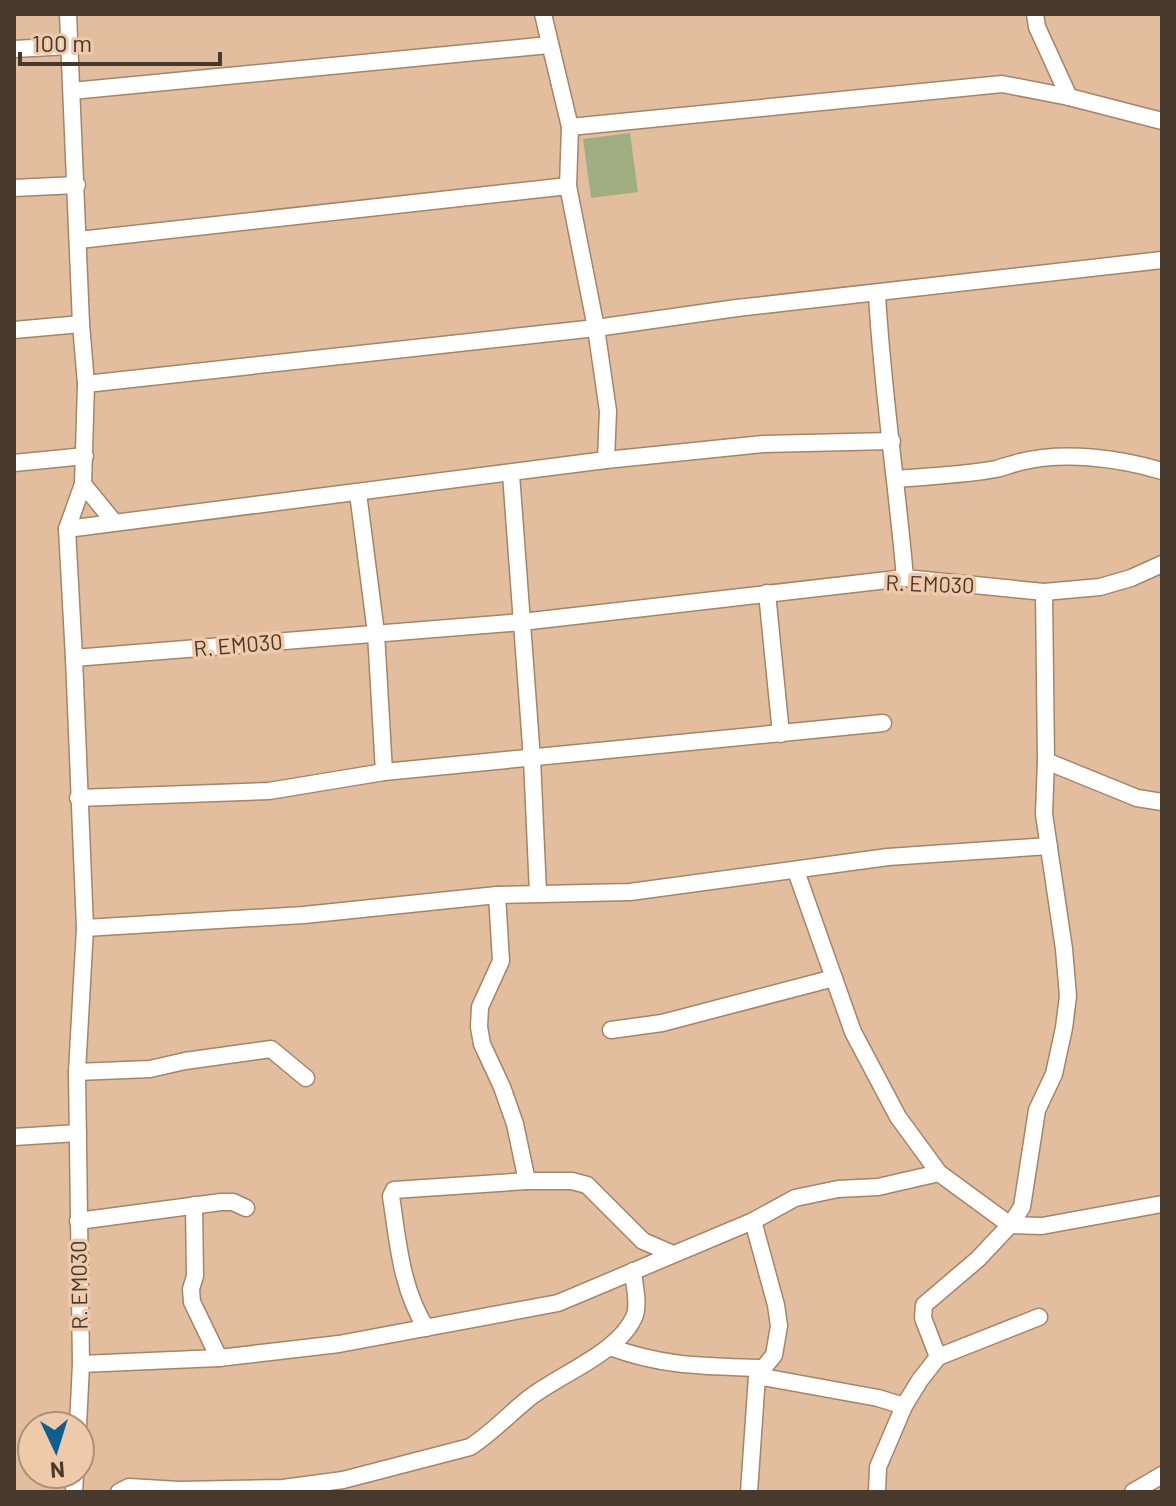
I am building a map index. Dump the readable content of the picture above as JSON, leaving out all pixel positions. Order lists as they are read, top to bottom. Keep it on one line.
{"streets":{"street":["R. EM030"]},"scale_bar":"100 m","north":"bottom"}
